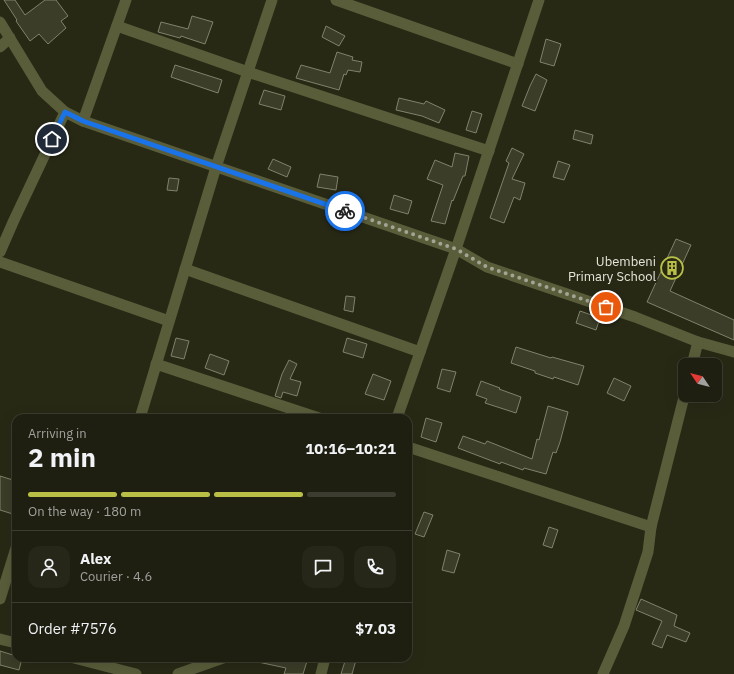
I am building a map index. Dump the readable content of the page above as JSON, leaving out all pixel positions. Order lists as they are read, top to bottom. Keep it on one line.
{"places":{"building":["Ubembeni Primary School"]},"north":"top left","page":{"heading":["2 min","Arriving in","10:16–10:21"],"panel":["Alex","Courier · 4.6","Order #7576","$7.03"],"bar":"On the way · 180 m"}}
